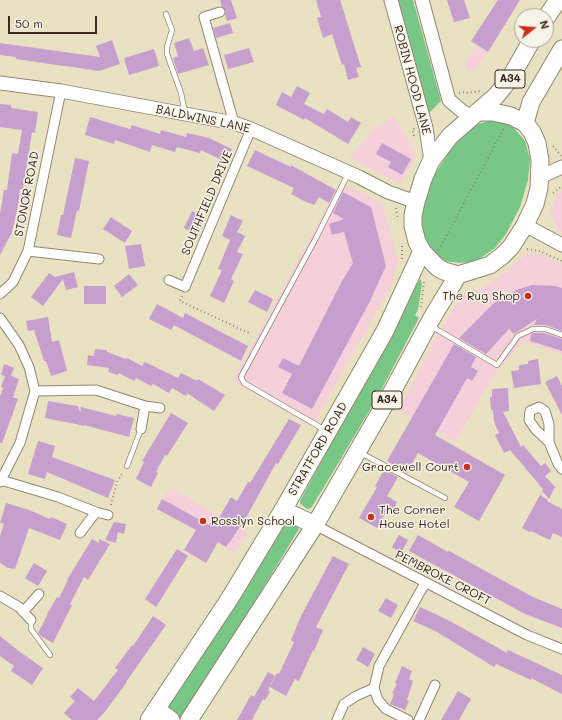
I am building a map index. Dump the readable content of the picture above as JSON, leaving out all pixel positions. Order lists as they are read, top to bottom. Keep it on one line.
{"streets":{"highway":["A34","STRATFORD ROAD"],"street":["ROBIN HOOD LANE","BALDWINS LANE","STONOR ROAD","SOUTHFIELD DRIVE","PEMBROKE CROFT"]},"crossings":[["A34","PEMBROKE CROFT"],["BALDWINS LANE","STONOR ROAD"],["BALDWINS LANE","SOUTHFIELD DRIVE"]],"places":["The Rug Shop","Gracewell Court","The Corner House Hotel","Rosslyn School"],"scale_bar":"50 m","north":"right"}
